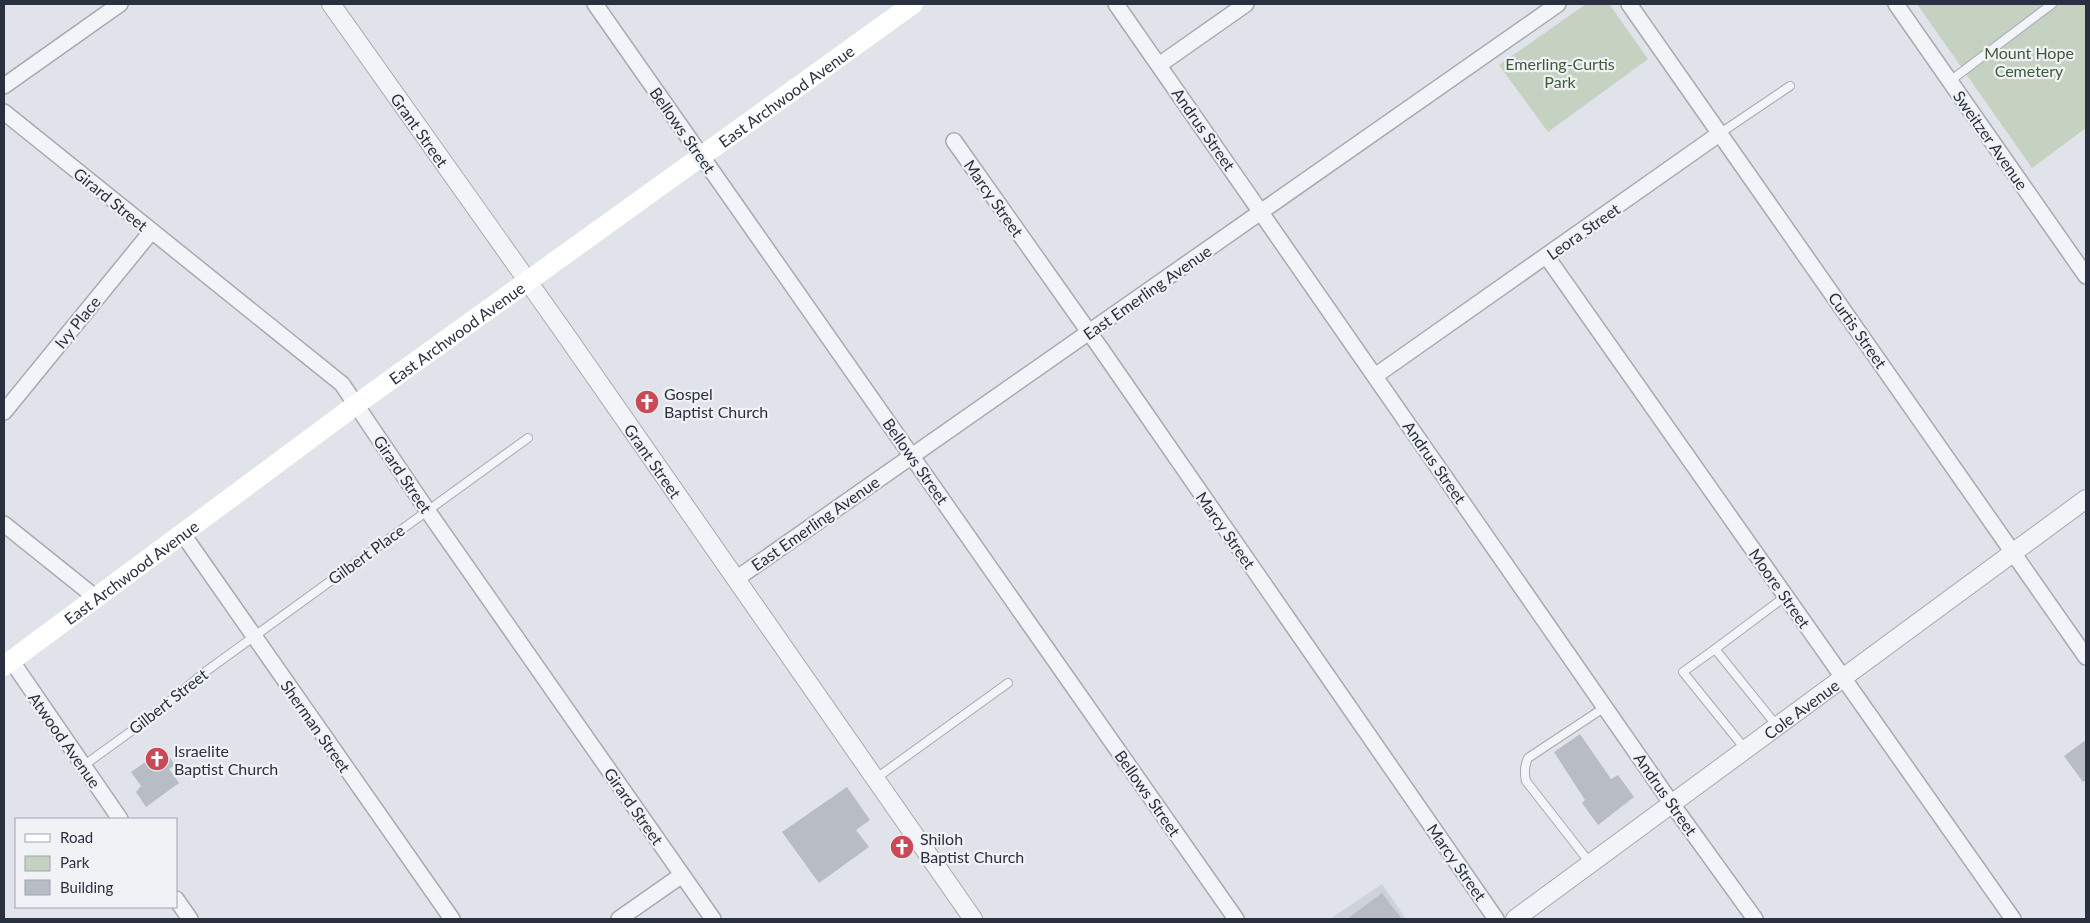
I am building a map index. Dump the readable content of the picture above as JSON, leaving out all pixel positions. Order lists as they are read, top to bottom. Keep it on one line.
{"streets":{"main road":["East Archwood Avenue"],"street":["Andrus Street","Grant Street","Bellows Street","Sweitzer Avenue","Marcy Street","Girard Street","Leora Street","East Emerling Avenue","Ivy Place","Curtis Street","Moore Street","Cole Avenue","Sherman Street","Atwood Avenue"],"lane":["Gilbert Place","Gilbert Street"]},"crossings":[["East Archwood Avenue","Grant Street"],["East Archwood Avenue","Bellows Street"],["East Archwood Avenue","Girard Street"],["East Archwood Avenue","Sherman Street"],["East Archwood Avenue","Atwood Avenue"],["Andrus Street","Leora Street"],["Andrus Street","East Emerling Avenue"],["Andrus Street","Cole Avenue"],["Grant Street","East Emerling Avenue"],["Bellows Street","East Emerling Avenue"],["Marcy Street","East Emerling Avenue"],["Girard Street","Ivy Place"],["Girard Street","Gilbert Place"],["Leora Street","Curtis Street"],["Leora Street","Moore Street"],["Curtis Street","Cole Avenue"],["Gilbert Place","Gilbert Street"],["Gilbert Place","Sherman Street"],["Moore Street","Cole Avenue"],["Gilbert Street","Sherman Street"],["Gilbert Street","Atwood Avenue"]],"parks":["Mount Hope Cemetery","Emerling-Curtis Park"],"places":{"church":["Gospel Baptist Church","Israelite Baptist Church","Shiloh Baptist Church"]},"legend":["Road","Park","Building"]}
